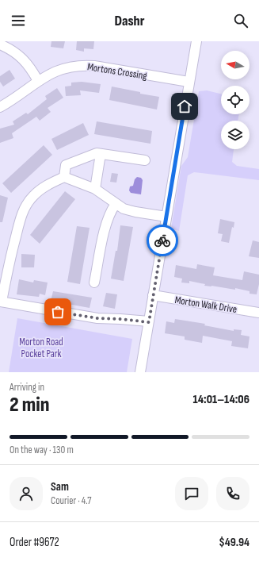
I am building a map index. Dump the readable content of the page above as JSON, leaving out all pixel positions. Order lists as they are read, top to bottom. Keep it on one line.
{"streets":{"street":["Mortons Crossing","Morton Walk Drive"]},"parks":["Morton Road Pocket Park"],"north":"left","page":{"header":"Dashr","heading":["2 min","Arriving in","14:01–14:06"],"panel":["Sam","Courier · 4.7","Order #9672","$49.94"],"bar":"On the way · 130 m"}}
